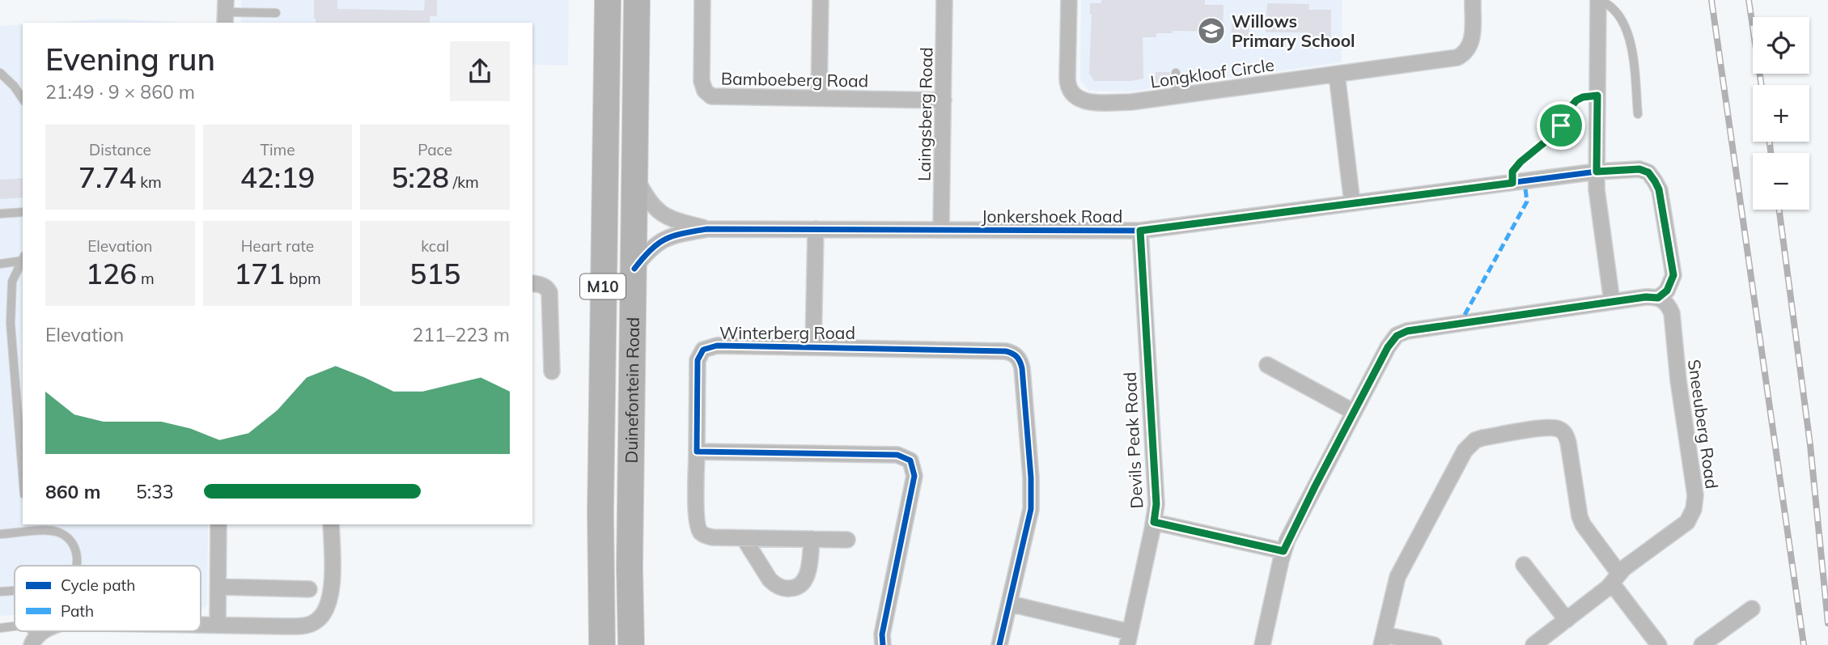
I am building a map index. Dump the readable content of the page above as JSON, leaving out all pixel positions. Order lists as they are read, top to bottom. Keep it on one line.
{"streets":{"main road":["M10","Duinefontein Road"],"street":["Longkloof Circle","Bamboeberg Road","Laingsberg Road","Jonkershoek Road","Winterberg Road","Sneeuberg Road","Devils Peak Road"]},"crossings":[["Bamboeberg Road","Laingsberg Road"],["Laingsberg Road","Jonkershoek Road"],["Jonkershoek Road","Duinefontein Road"],["Jonkershoek Road","Sneeuberg Road"],["Jonkershoek Road","Devils Peak Road"]],"places":{"school or university":["Willows Primary School"]},"legend":["Cycle path","Path"],"page":{"map_buttons":["+","−"],"heading":["Evening run","21:49 · 9 × 860 m"],"stats":[["Distance","7.74 km"],["Time","42:19"],["Pace","5:28 /km"],["Elevation","126 m"],["Heart rate","171 bpm"],["kcal","515"]],"chart":["Elevation","211–223 m"],"list":[{"name":"860 m","note":"5:33"}]}}
